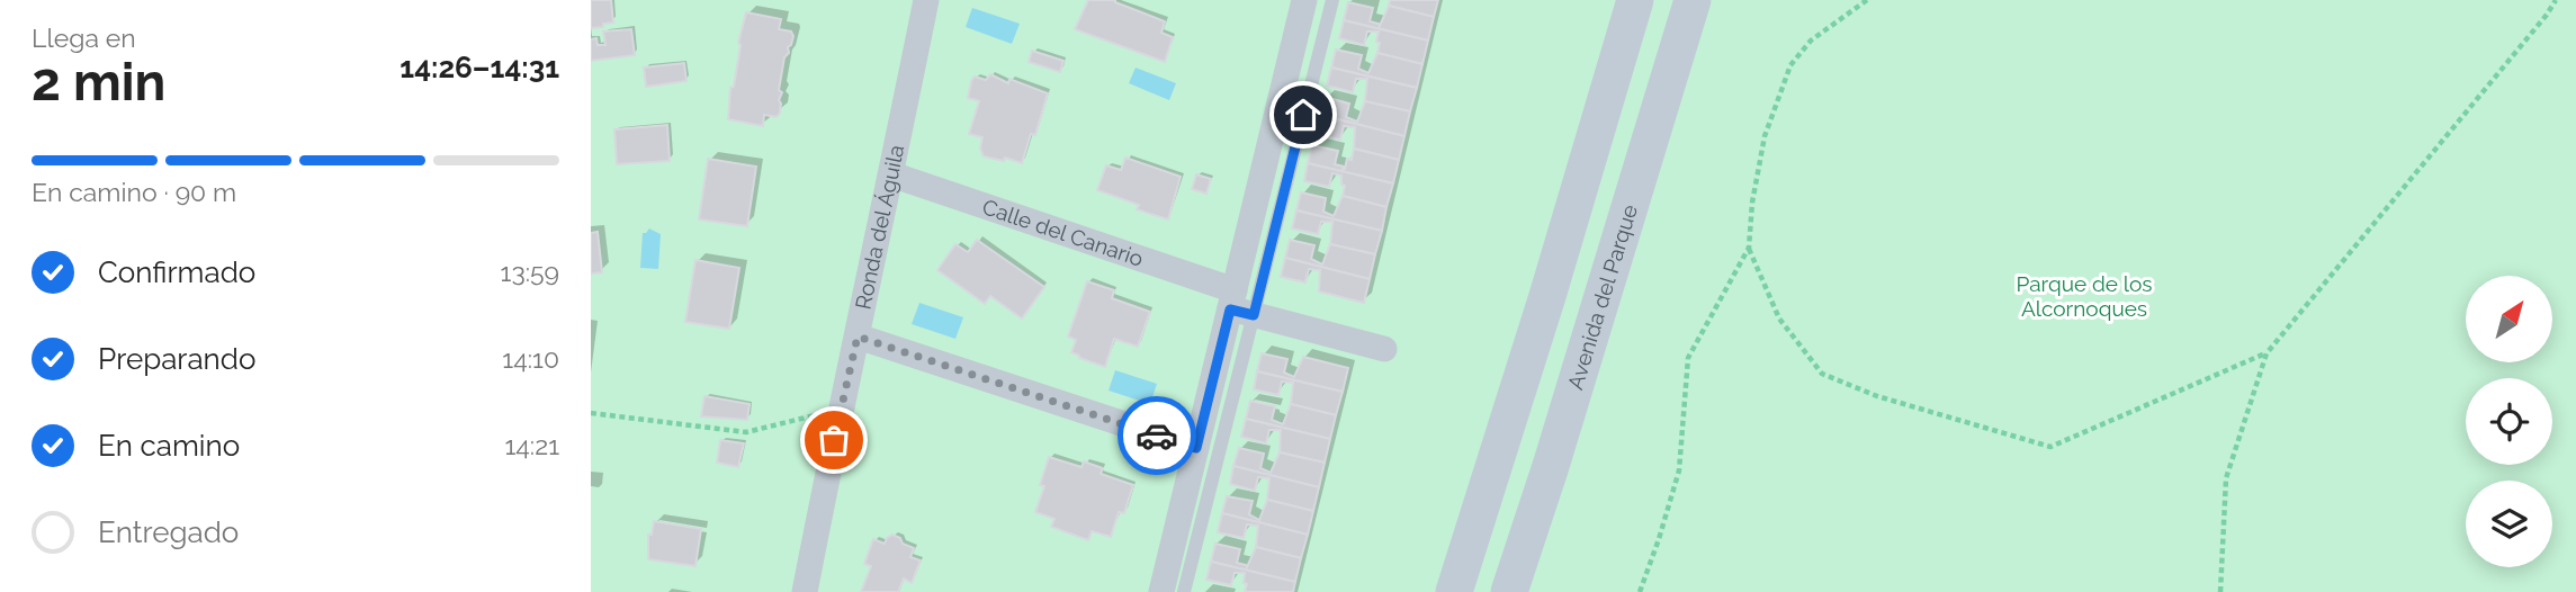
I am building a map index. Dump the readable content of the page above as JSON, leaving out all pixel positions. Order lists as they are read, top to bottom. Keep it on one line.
{"streets":{"street":["Ronda del Águila","Calle del Canario","Avenida del Parque"]},"crossings":[["Ronda del Águila","Calle del Canario"]],"parks":["Parque de los Alcornoques"],"north":"top right","page":{"heading":["2 min","Llega en","14:26–14:31"],"bar":"En camino · 90 m","list":[["Confirmado","13:59"],["Preparando","14:10"],["En camino","14:21"],"Entregado"]}}
